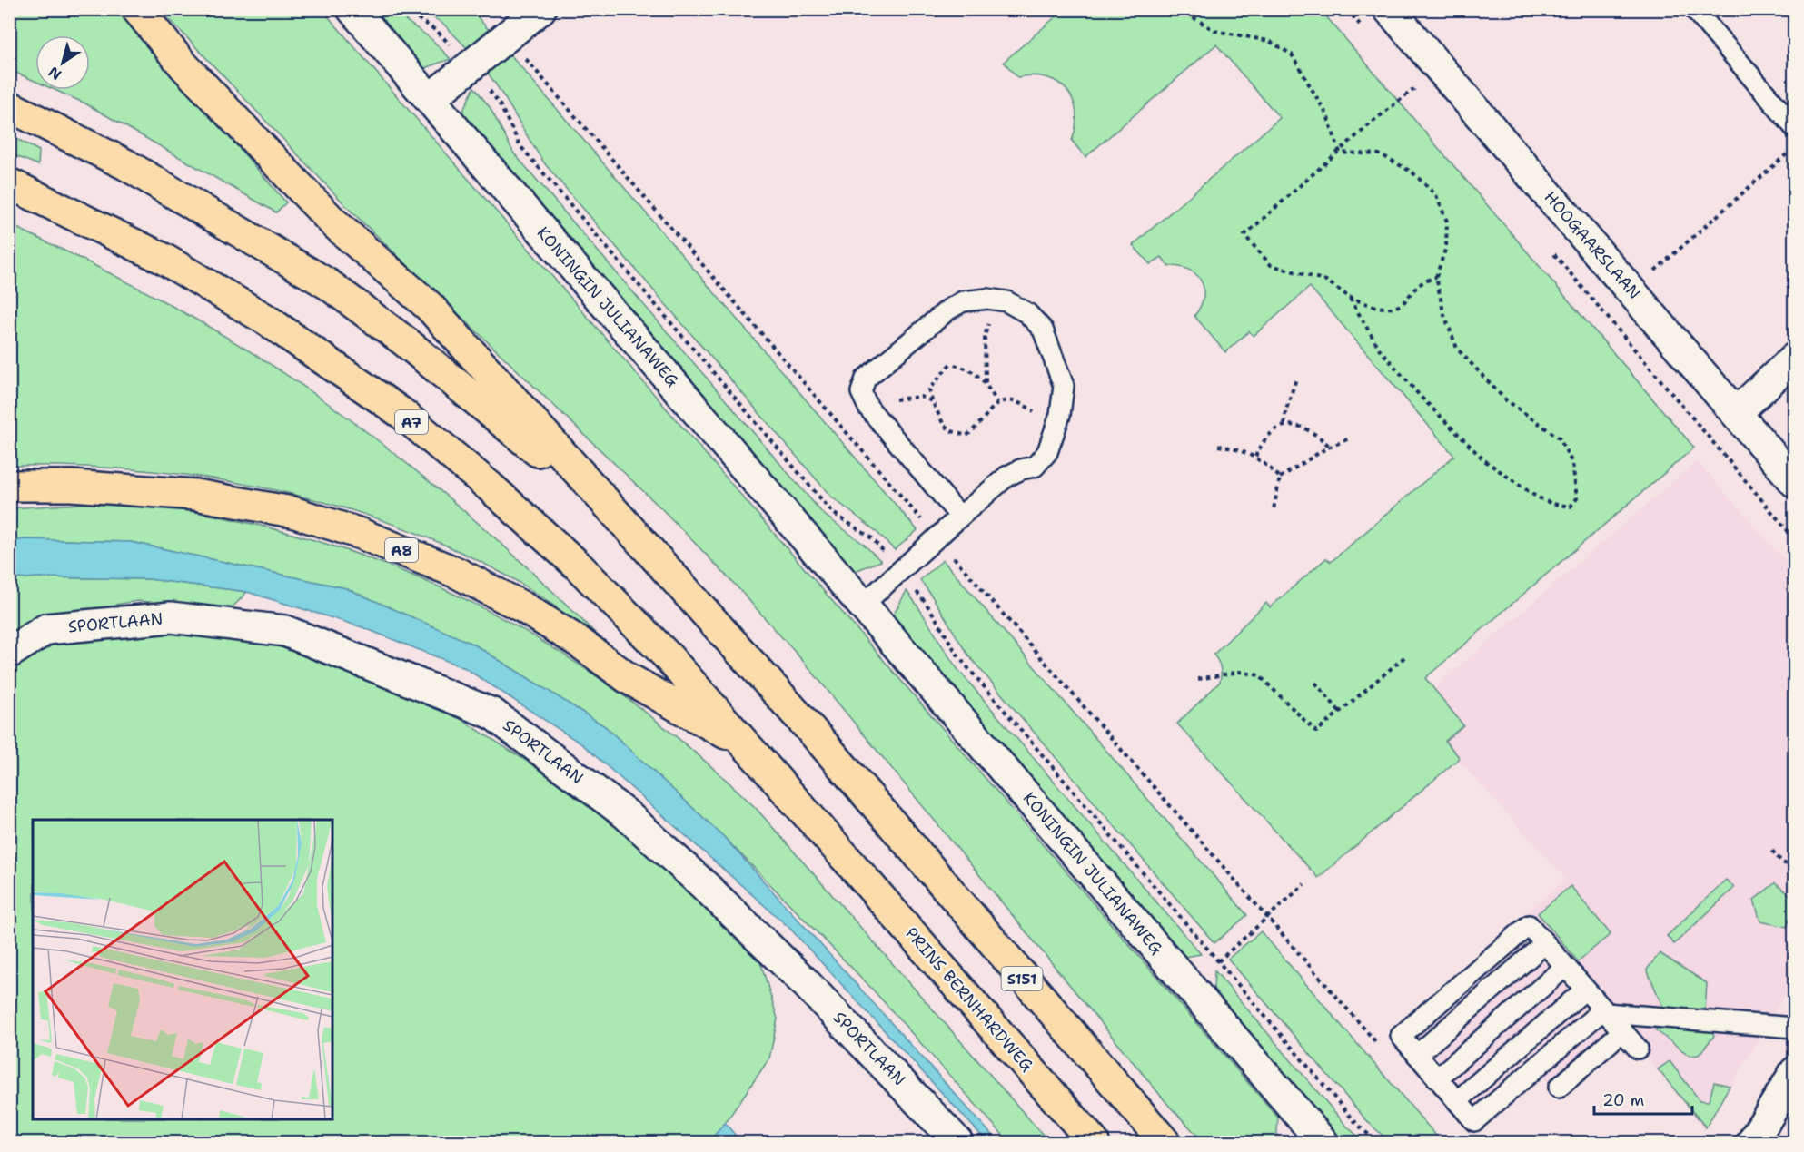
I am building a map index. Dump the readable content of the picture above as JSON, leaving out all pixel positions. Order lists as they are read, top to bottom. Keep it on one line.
{"streets":{"main road":["A7","A8","S151","PRINS BERNHARDWEG"],"street":["HOOGAARSLAAN","KONINGIN JULIANAWEG","SPORTLAAN"]},"crossings":[["A7","A8"],["A7","PRINS BERNHARDWEG"],["A8","PRINS BERNHARDWEG"]],"scale_bar":"20 m","north":"bottom left"}
